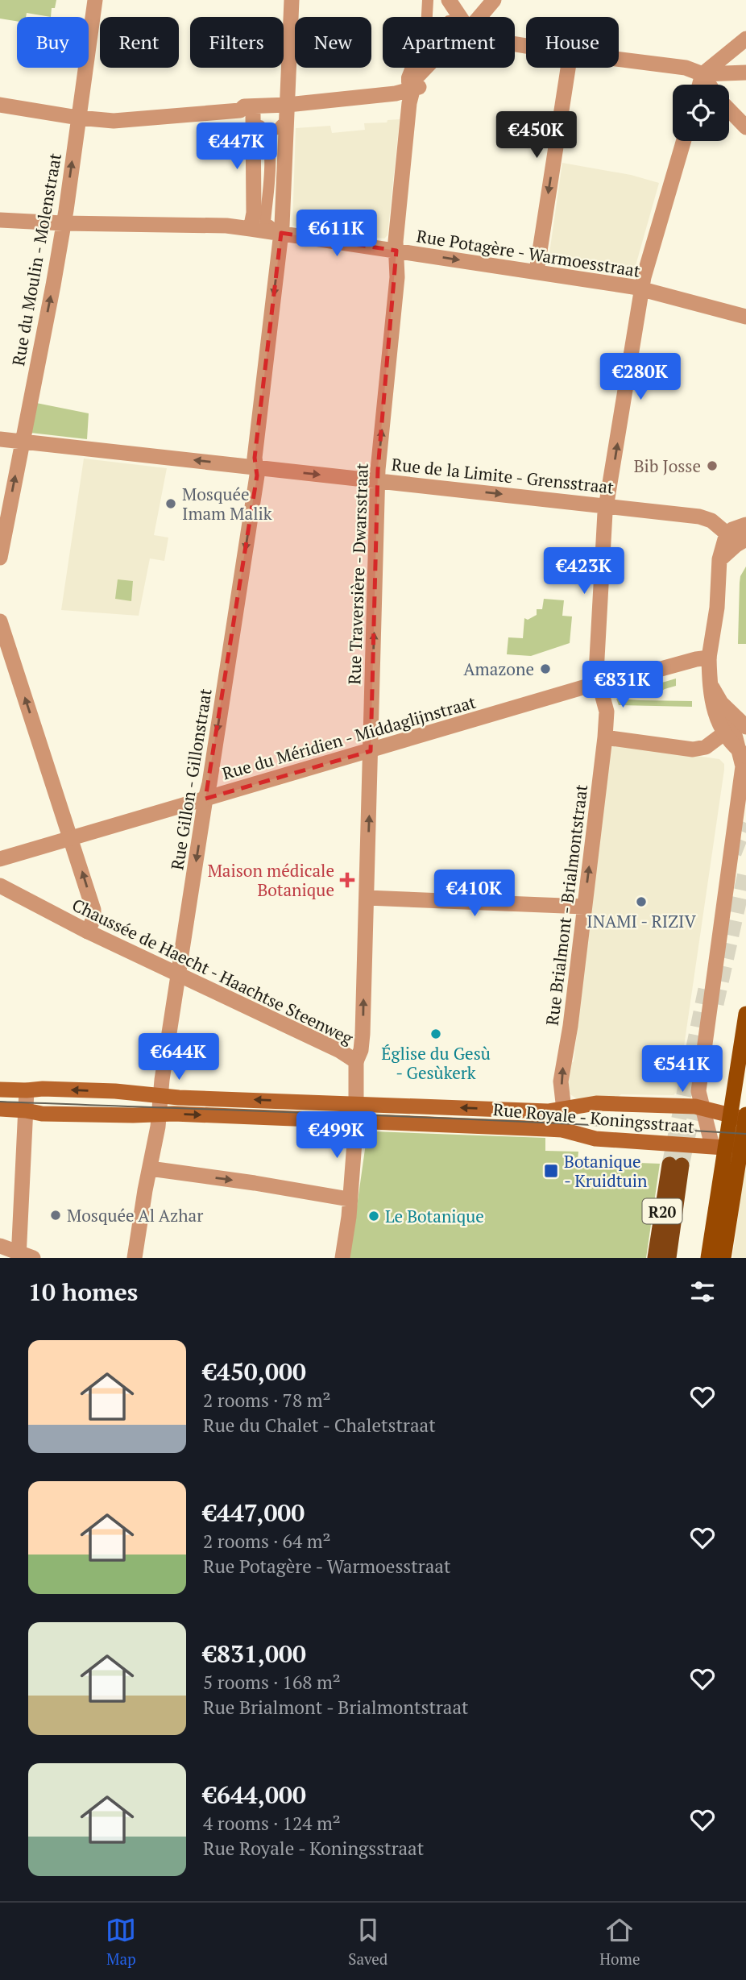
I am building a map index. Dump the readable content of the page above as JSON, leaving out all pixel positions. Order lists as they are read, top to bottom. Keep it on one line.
{"streets":{"highway":["R20"],"main road":["Rue Royale - Koningsstraat"],"street":["Rue Potagère - Warmoesstraat","Rue du Moulin - Molenstraat","Rue de la Limite - Grensstraat","Rue Traversière - Dwarsstraat","Rue du Méridien - Middaglijnstraat","Rue Gillon - Gillonstraat","Rue Brialmont - Brialmontstraat","Chaussée de Haecht - Haachtse Steenweg"]},"crossings":[["Rue Potagère - Warmoesstraat","Rue du Moulin - Molenstraat"],["Rue Potagère - Warmoesstraat","Rue Traversière - Dwarsstraat"],["Rue Potagère - Warmoesstraat","Rue Gillon - Gillonstraat"],["Rue Potagère - Warmoesstraat","Rue Brialmont - Brialmontstraat"],["Rue du Moulin - Molenstraat","Rue de la Limite - Grensstraat"],["Rue de la Limite - Grensstraat","Rue Traversière - Dwarsstraat"],["Rue de la Limite - Grensstraat","Rue Gillon - Gillonstraat"],["Rue de la Limite - Grensstraat","Rue Brialmont - Brialmontstraat"],["Rue Traversière - Dwarsstraat","Rue du Méridien - Middaglijnstraat"],["Rue Traversière - Dwarsstraat","Chaussée de Haecht - Haachtse Steenweg"],["Rue du Méridien - Middaglijnstraat","Rue Gillon - Gillonstraat"],["Rue du Méridien - Middaglijnstraat","Rue Brialmont - Brialmontstraat"],["Rue Gillon - Gillonstraat","Chaussée de Haecht - Haachtse Steenweg"],["Rue Gillon - Gillonstraat","Rue Royale - Koningsstraat"],["Rue Brialmont - Brialmontstraat","Rue Royale - Koningsstraat"],["Chaussée de Haecht - Haachtse Steenweg","Rue Royale - Koningsstraat"]],"one_way":["Rue du Moulin - Molenstraat","Rue Traversière - Dwarsstraat","Rue Gillon - Gillonstraat"],"places":{"other":["Bib Josse","Mosquée Imam Malik","Amazone","INAMI - RIZIV","Église du Gesù - Gesùkerk","Mosquée Al Azhar","Le Botanique"],"health":["Maison médicale Botanique"],"transit":["Botanique - Kruidtuin"]},"page":{"chip":["Buy","Rent","Filters","New","Apartment","House"],"price":["€450K","€447K","€611K","€280K","€423K","€831K","€410K","€644K","€541K","€499K"],"heading":"10 homes","list":[{"name":"€450,000","note":"2 rooms · 78 m² · Rue du Chalet - Chaletstraat"},{"name":"€447,000","note":"2 rooms · 64 m² · Rue Potagère - Warmoesstraat"},{"name":"€831,000","note":"5 rooms · 168 m² · Rue Brialmont - Brialmontstraat"},{"name":"€644,000","note":"4 rooms · 124 m² · Rue Royale - Koningsstraat"}],"tabs":["Map","Saved","Home"]}}
